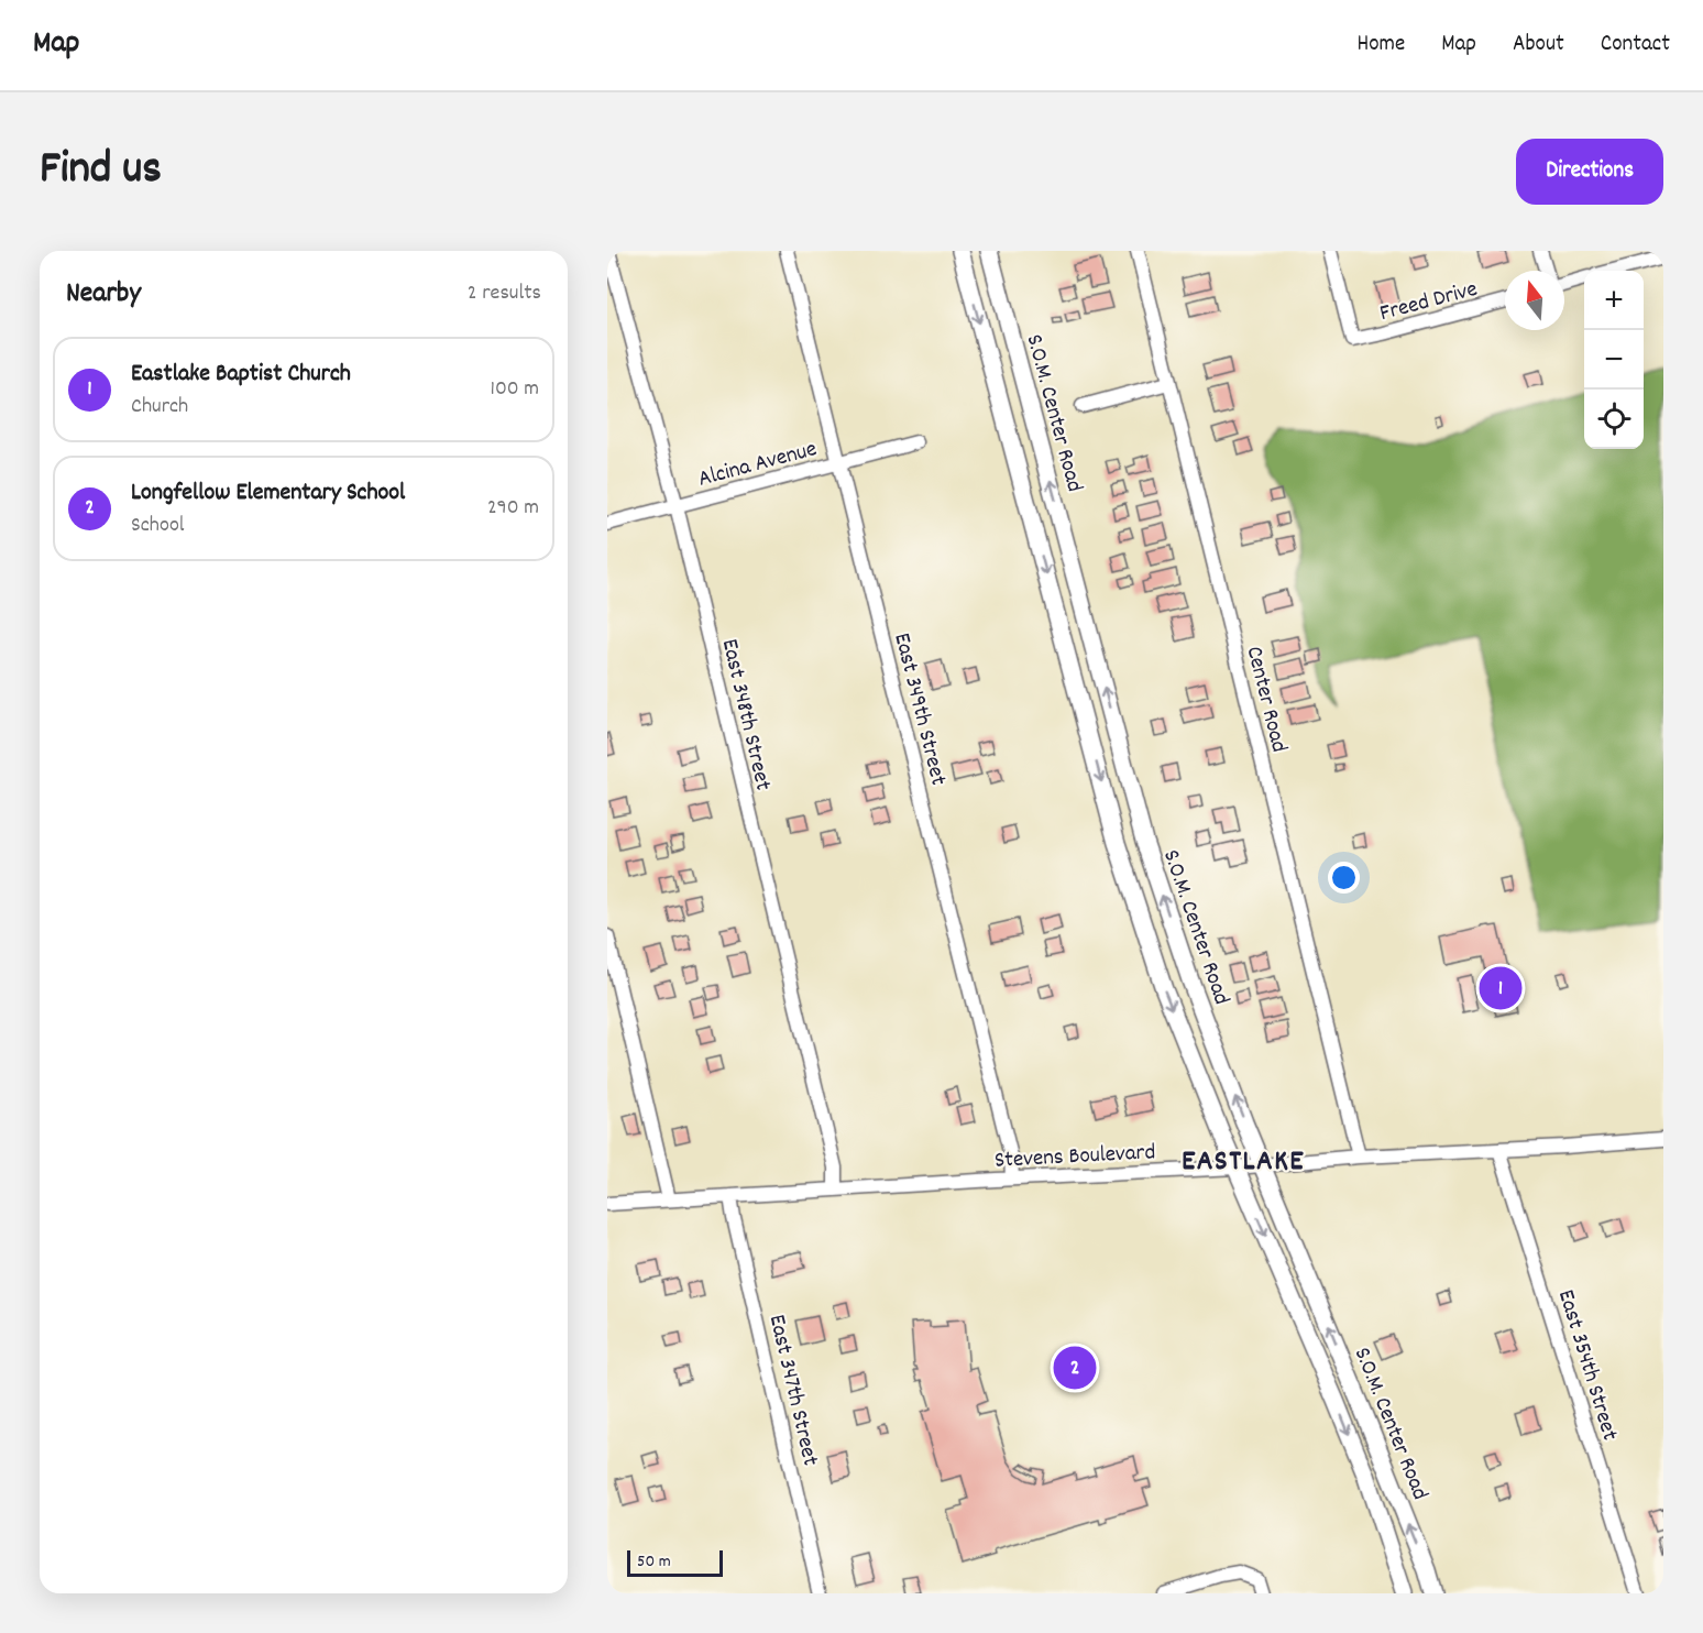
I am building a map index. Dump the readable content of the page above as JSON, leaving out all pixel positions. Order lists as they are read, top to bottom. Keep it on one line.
{"streets":{"main road":["S.O.M. Center Road"],"street":["Freed Drive","Alcina Avenue","Center Road","East 349th Street","East 348th Street","Stevens Boulevard","East 354th Street","East 347th Street"]},"crossings":[["S.O.M. Center Road","Stevens Boulevard"],["Alcina Avenue","East 349th Street"],["Alcina Avenue","East 348th Street"],["Center Road","Stevens Boulevard"],["East 349th Street","Stevens Boulevard"],["East 348th Street","Stevens Boulevard"],["Stevens Boulevard","East 354th Street"],["Stevens Boulevard","East 347th Street"]],"districts":["EASTLAKE"],"scale_bar":"50 m","north":"top","page":{"header":"Map","nav":["Home","Map","About","Contact"],"title":"Find us","buttons":"Directions","heading":["Nearby","2 results"],"map_buttons":["+","−"],"list":[{"mark":"1","name":"Eastlake Baptist Church","note":"Church","value":"100 m"},{"mark":"2","name":"Longfellow Elementary School","note":"School","value":"290 m"}],"pins":["1","2"],"scale":"50 m"}}
